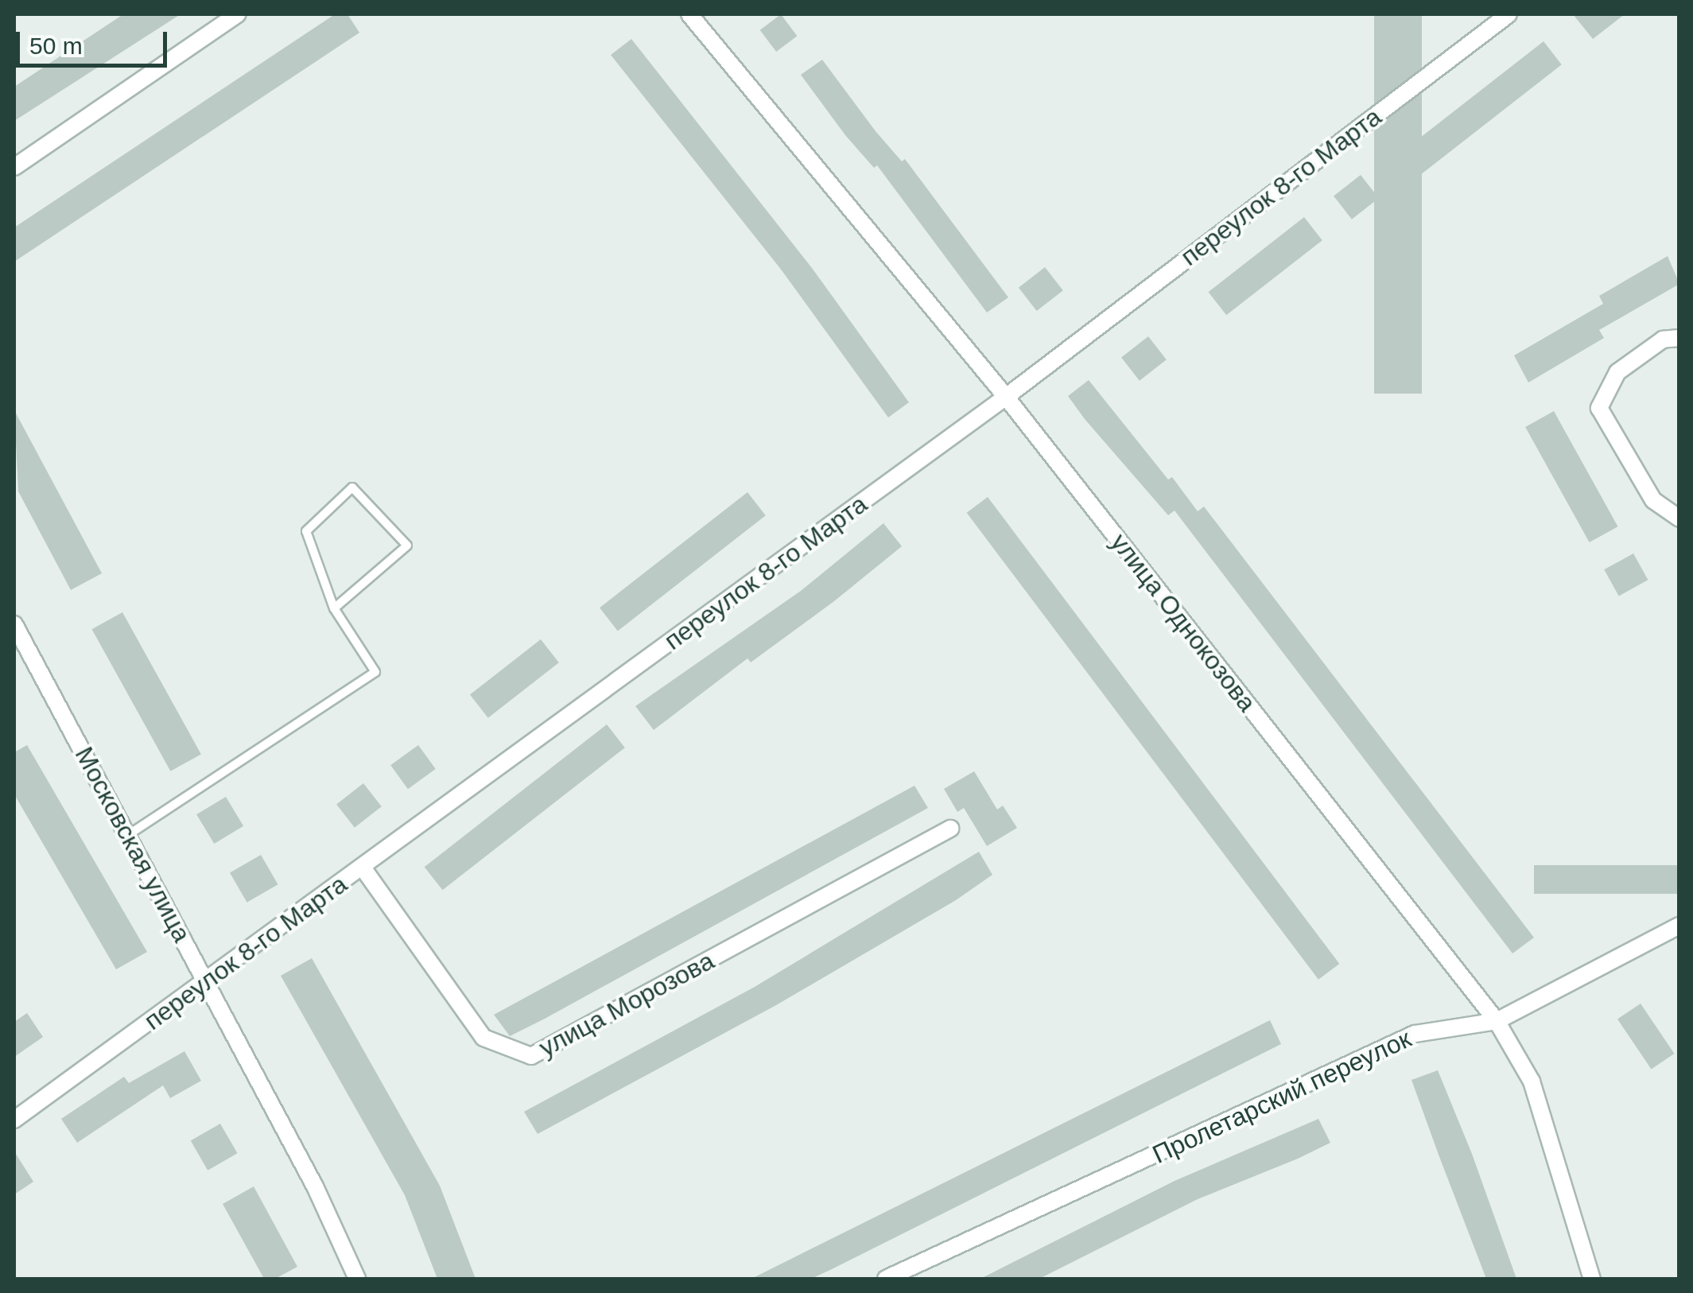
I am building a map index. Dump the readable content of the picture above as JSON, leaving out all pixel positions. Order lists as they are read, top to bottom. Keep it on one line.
{"streets":{"street":["переулок 8-го Марта","улица Однокозова","Московская улица","улица Морозова","Пролетарский переулок"]},"crossings":[["переулок 8-го Марта","улица Однокозова"],["переулок 8-го Марта","Московская улица"],["переулок 8-го Марта","улица Морозова"],["улица Однокозова","Пролетарский переулок"]],"scale_bar":"50 m"}
